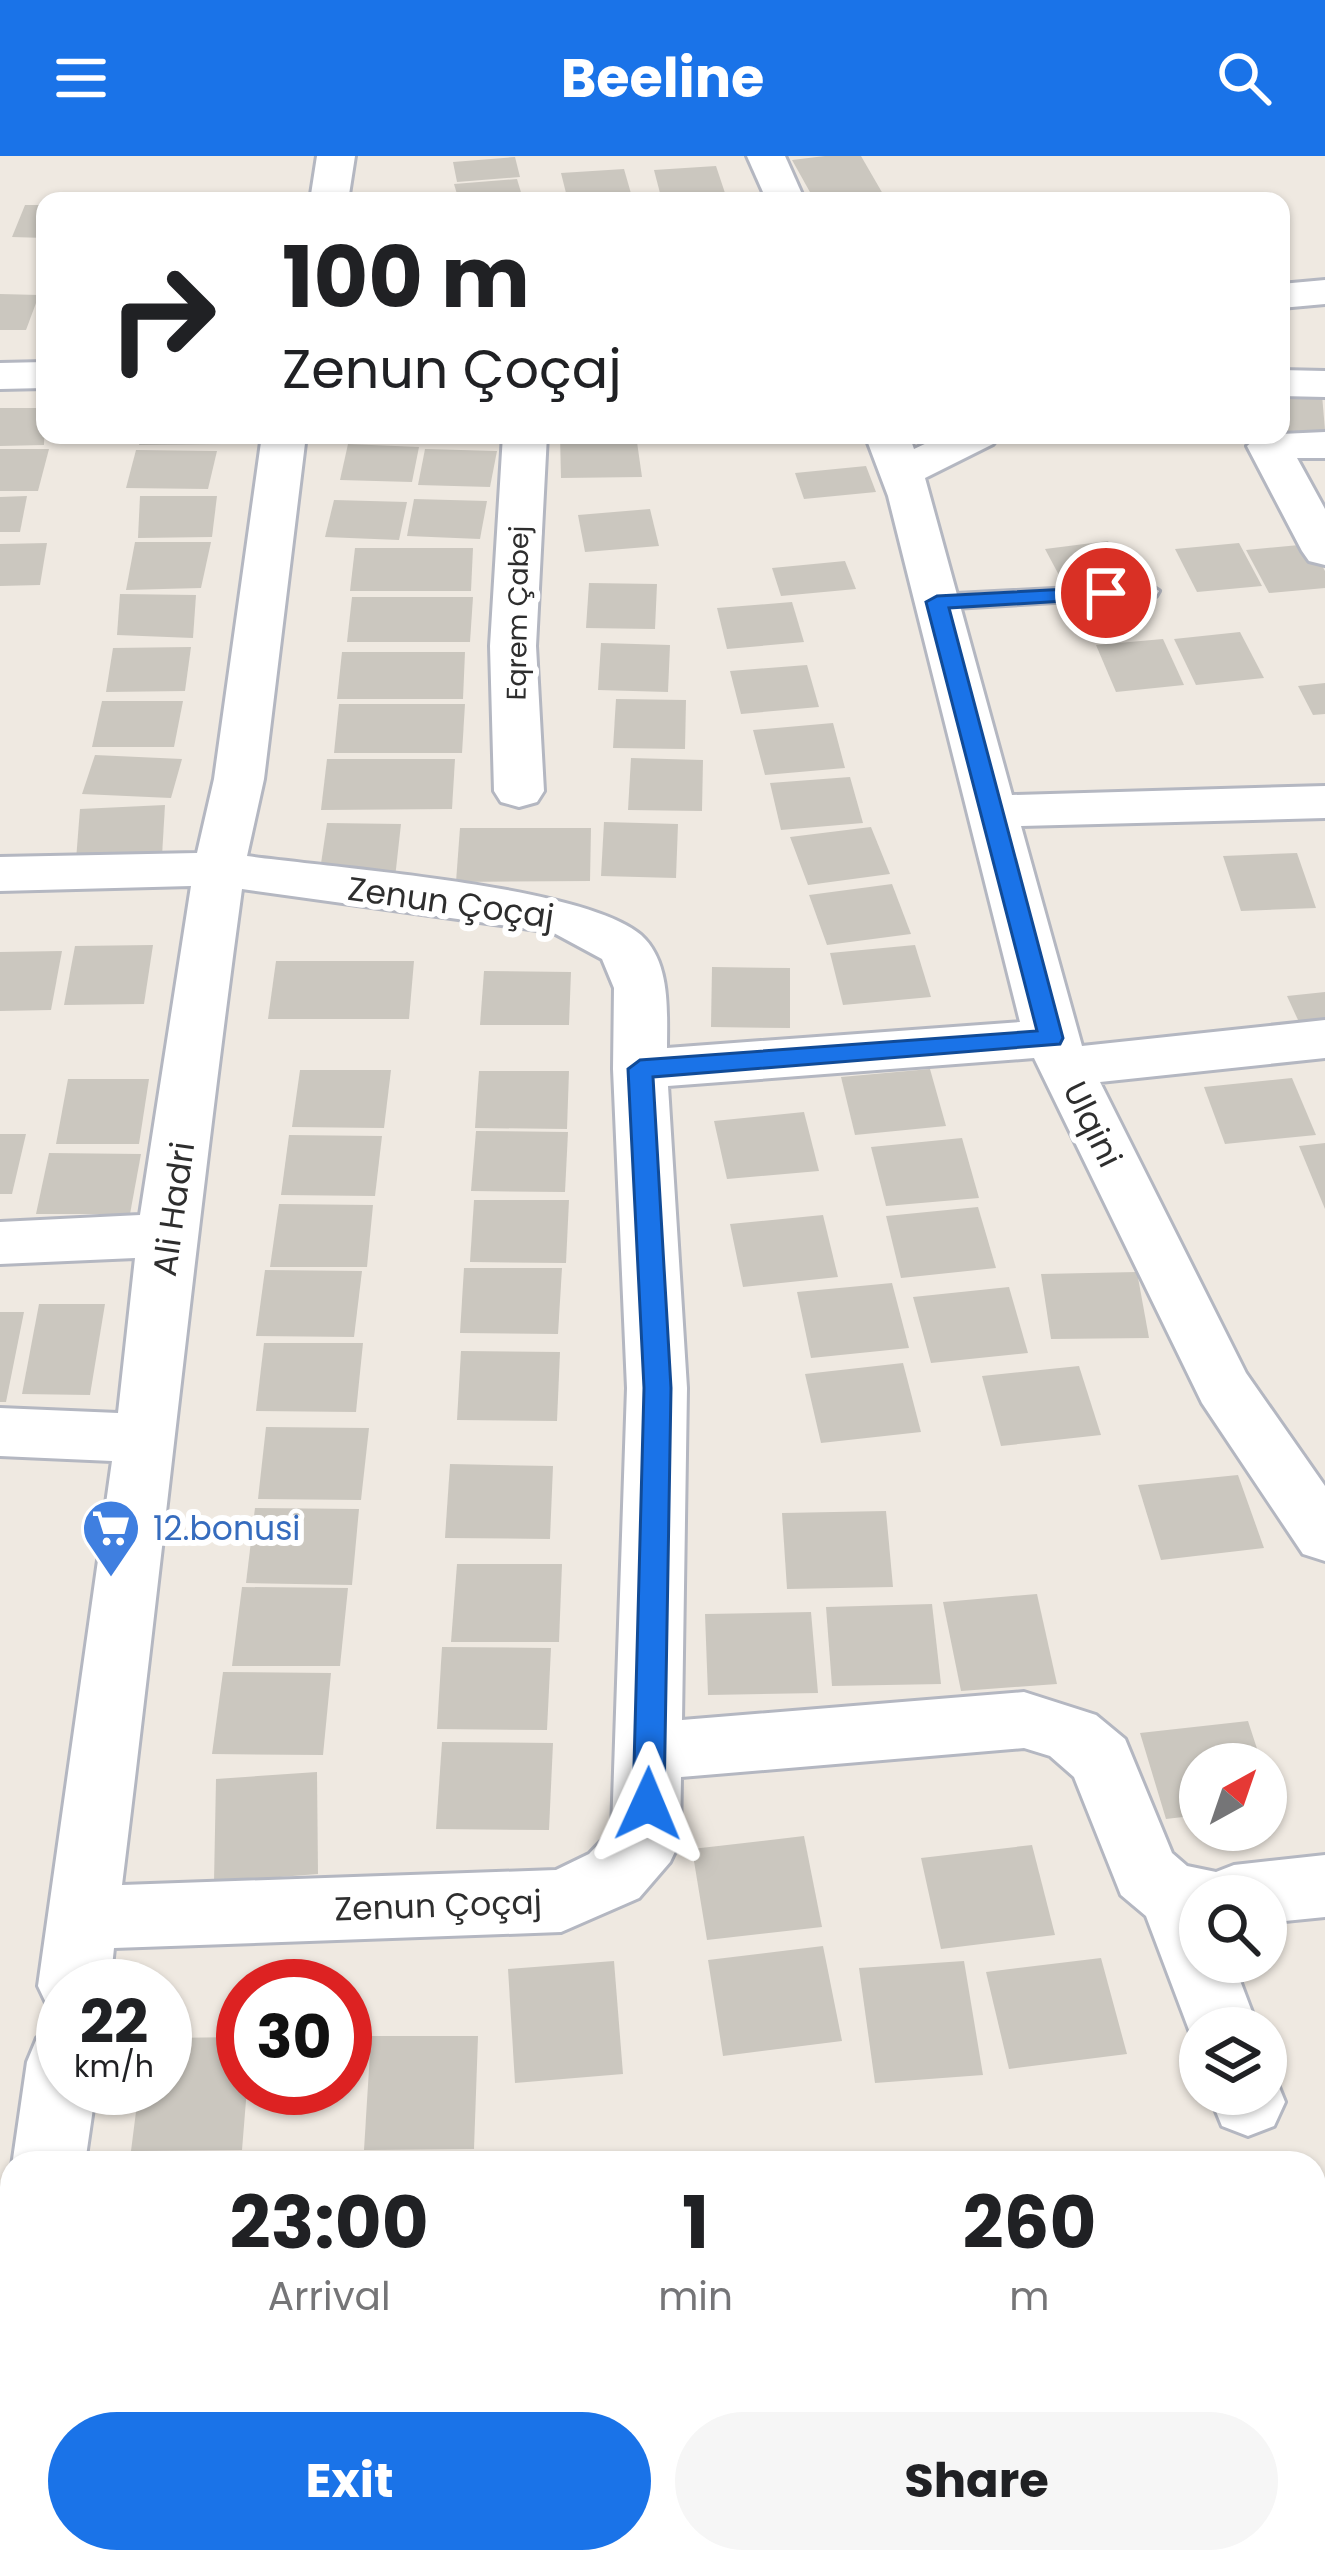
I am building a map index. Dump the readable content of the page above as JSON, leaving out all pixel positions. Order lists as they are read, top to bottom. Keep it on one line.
{"streets":{"street":["Eqrem Çabej","Zenun Çoçaj","Ulqini","Ali Hadri"]},"crossings":[["Zenun Çoçaj","Ali Hadri"]],"places":{"supermarket":["12.bonusi"]},"north":"top right","page":{"header":"Beeline","turn":["100 m","Zenun Çoçaj"],"speed":"22 km/h","limit":"30","eta":["23:00","Arrival","1","min","260","m"],"buttons":["Exit","Share"]}}
